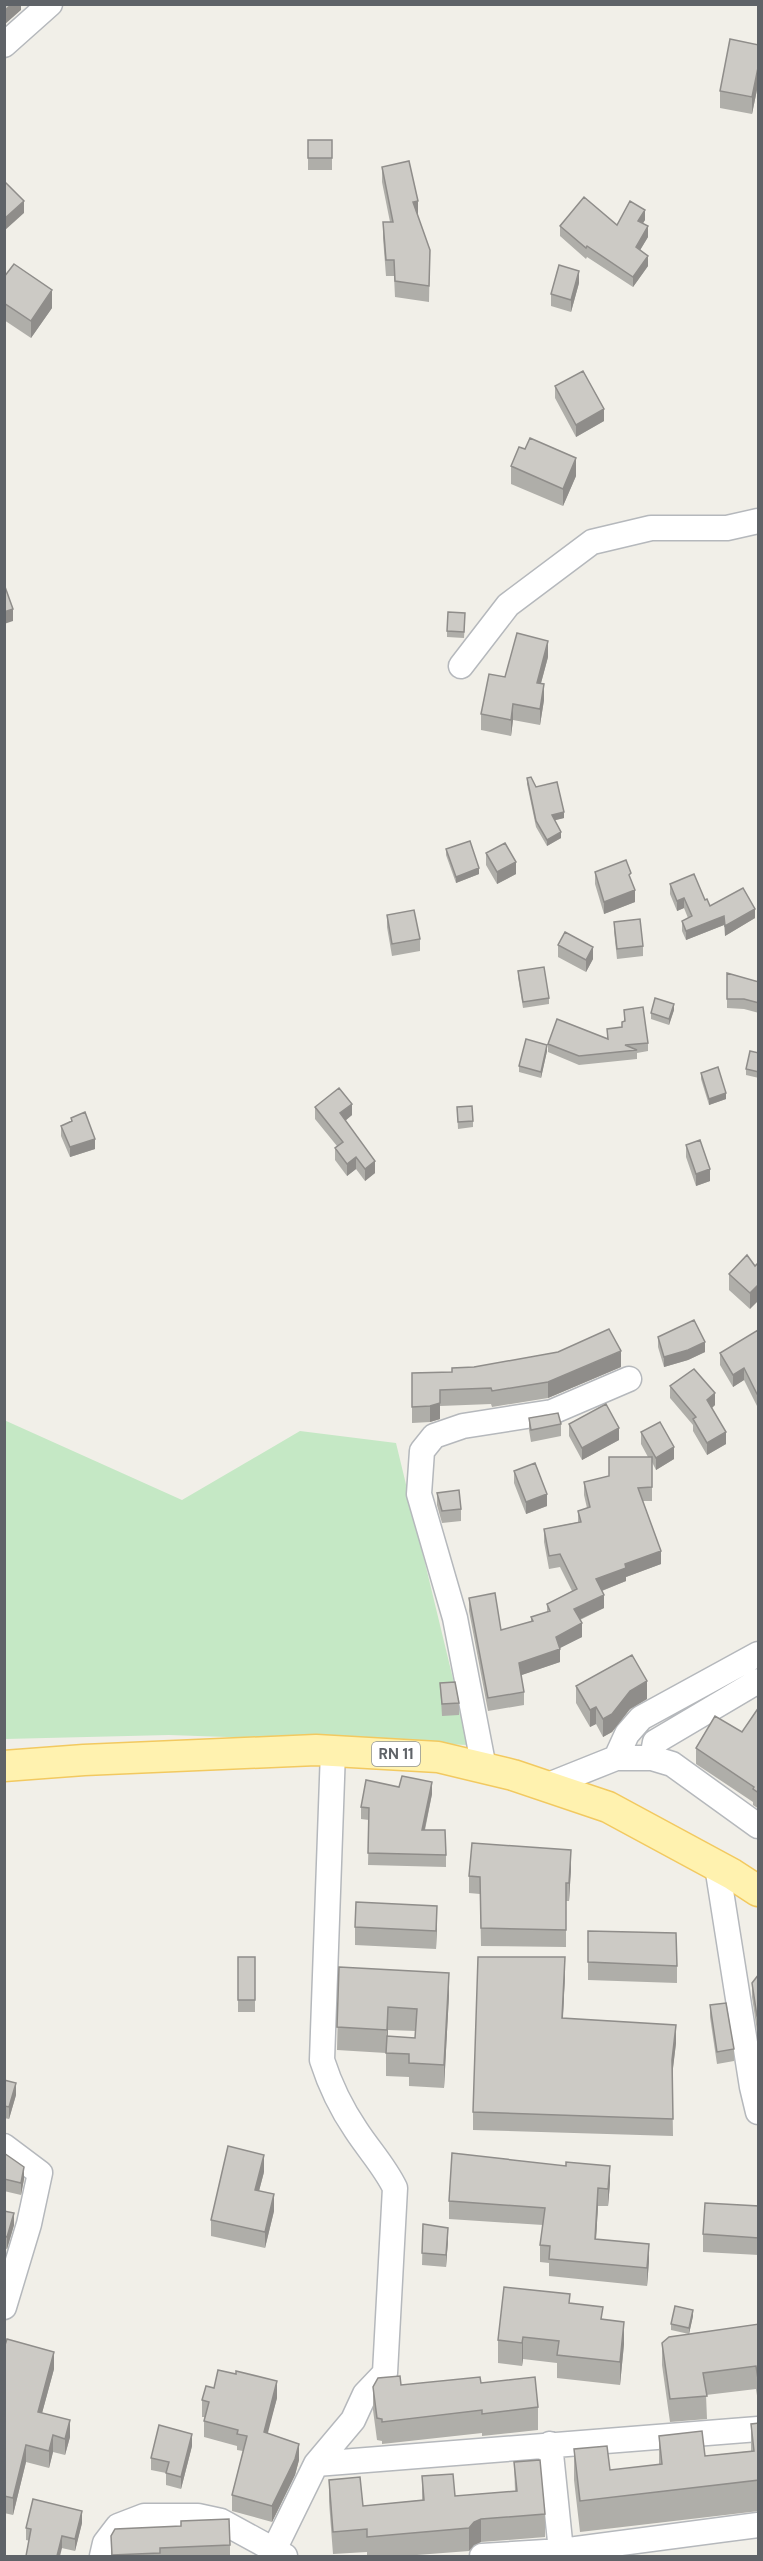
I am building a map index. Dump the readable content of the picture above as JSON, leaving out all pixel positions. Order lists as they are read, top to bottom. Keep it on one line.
{"streets":{"main road":["RN 11"]}}
